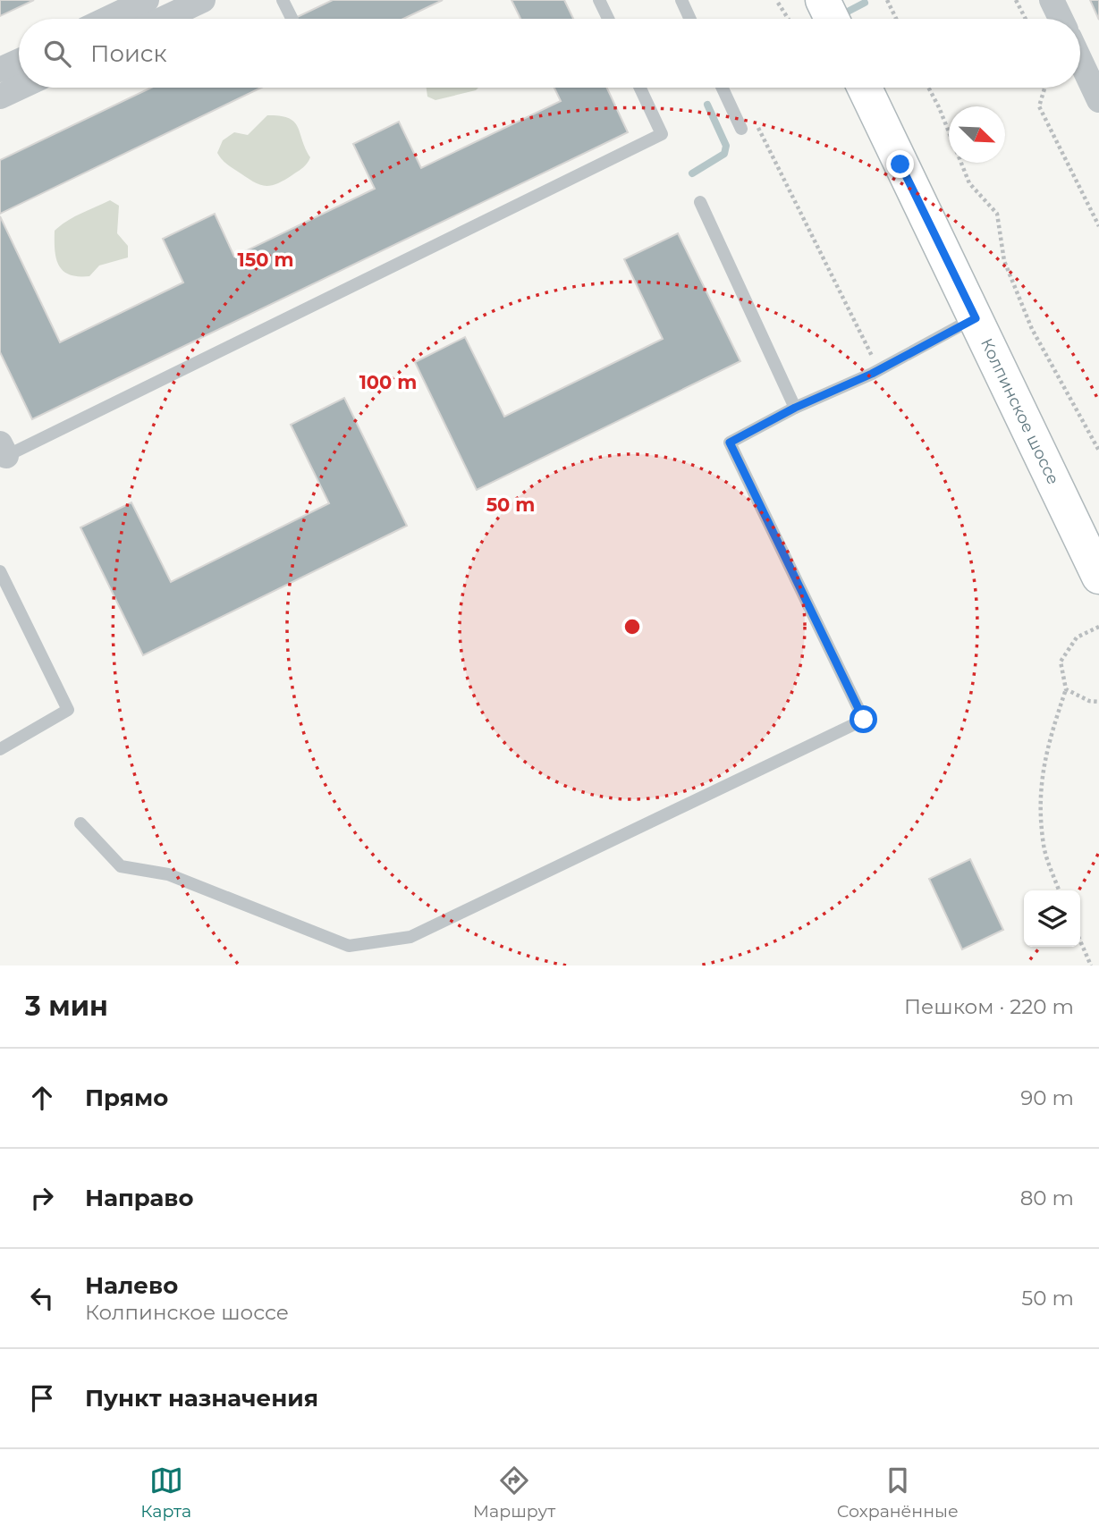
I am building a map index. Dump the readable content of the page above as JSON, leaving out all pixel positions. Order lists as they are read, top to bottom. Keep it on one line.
{"streets":{"main road":["Колпинское шоссе"]},"north":"bottom right","page":{"search":"Поиск","heading":["3 мин","Пешком · 220 m"],"list":[["Прямо","90 m"],["Направо","80 m"],["Налево","Колпинское шоссе","50 m"],"Пункт назначения"],"nav":["Карта","Маршрут","Сохранённые"]},"rings":["150 m","100 m","50 m"]}
